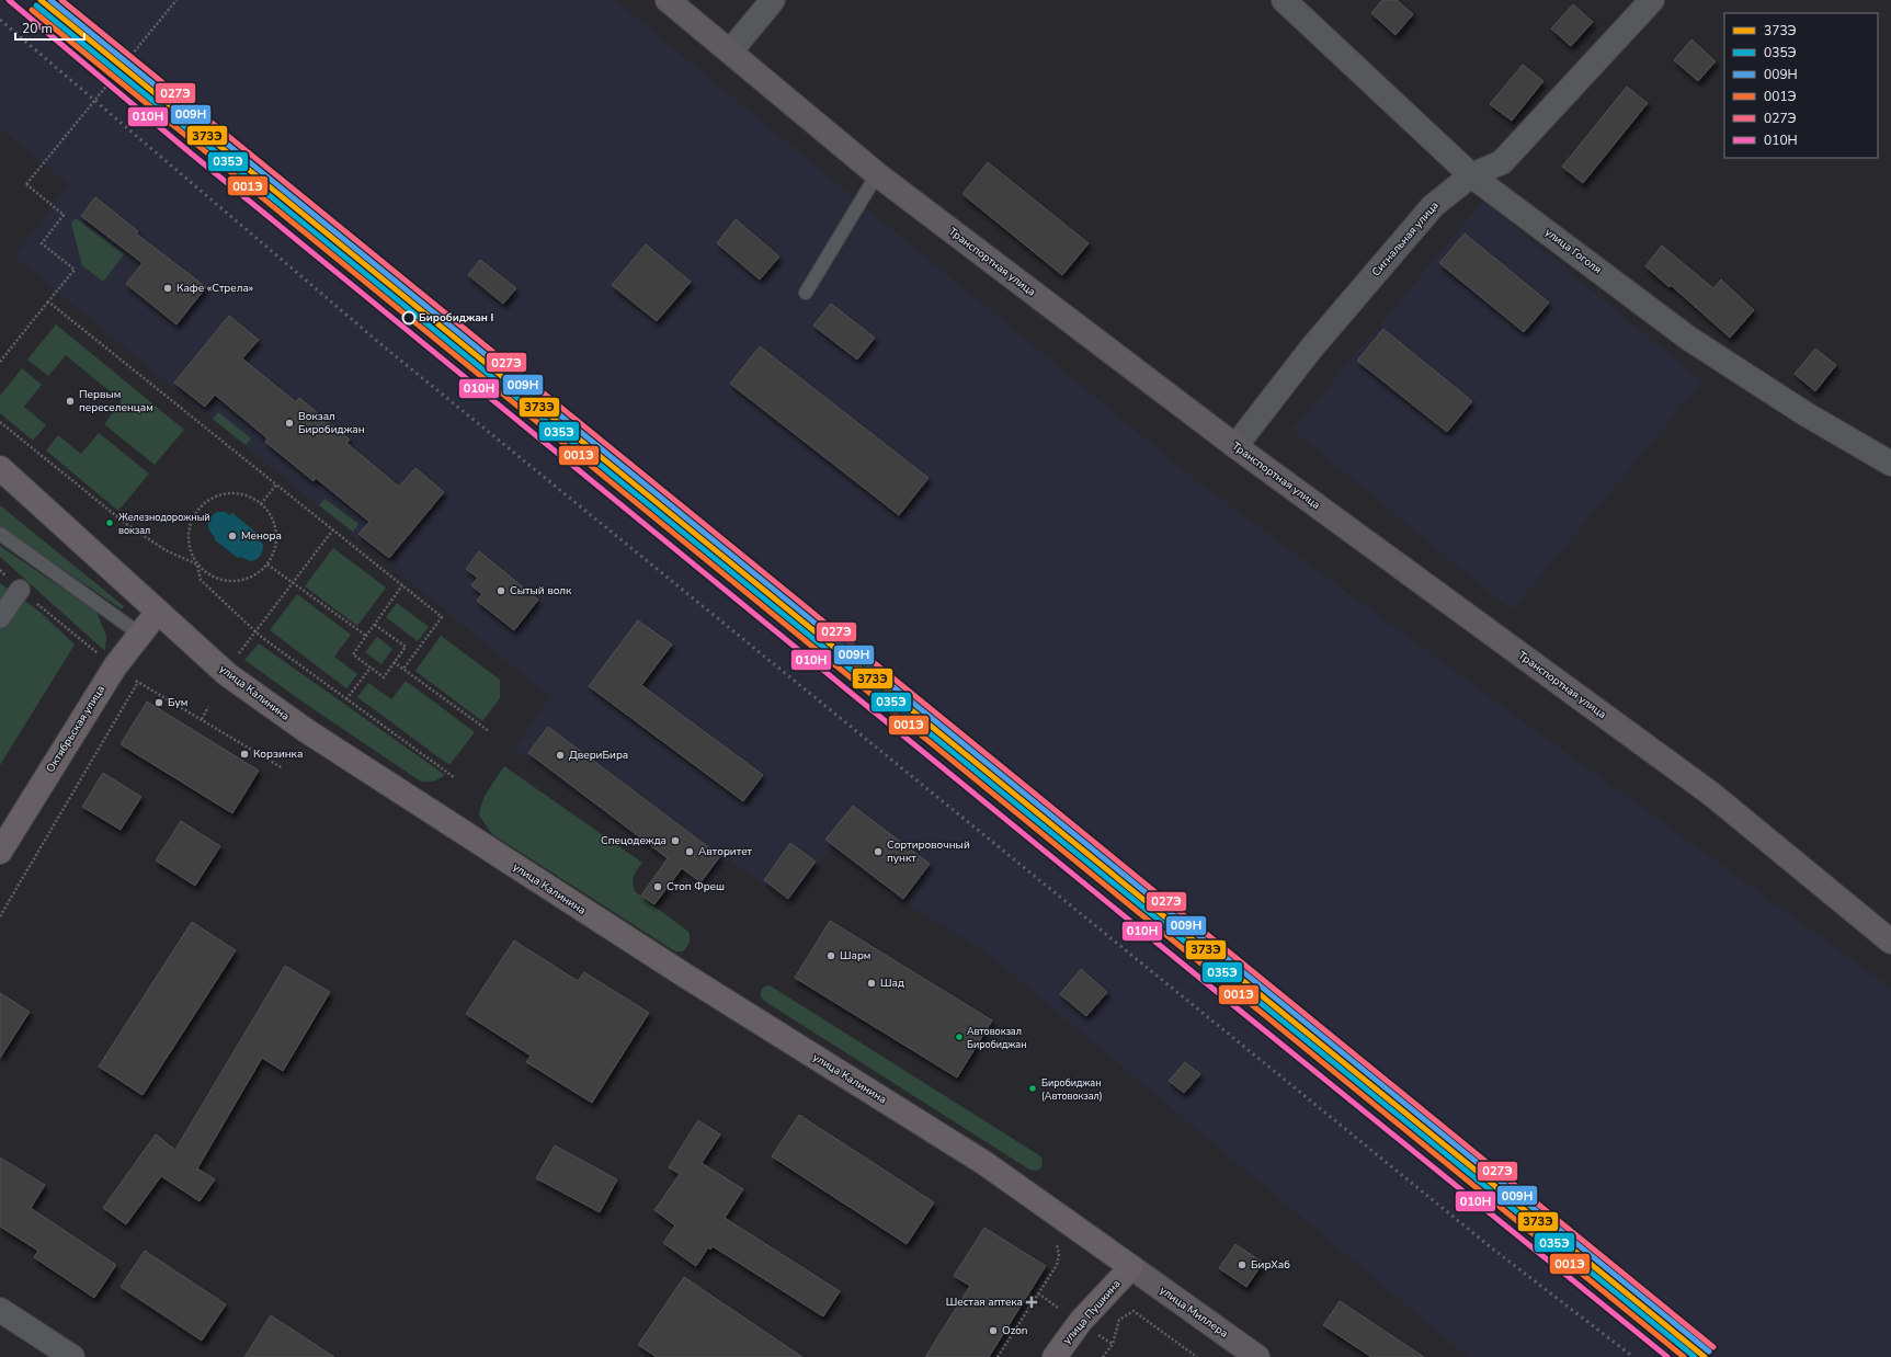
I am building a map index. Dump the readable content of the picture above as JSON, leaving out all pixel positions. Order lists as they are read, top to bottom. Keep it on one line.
{"streets":{"main road":["Транспортная улица","улица Калинина","Октябрьская улица","улица Пушкина","улица Миллера"],"street":["Сигнальная улица","улица Гоголя"]},"crossings":[["Сигнальная улица","улица Гоголя"],["Сигнальная улица","Транспортная улица"],["улица Калинина","Октябрьская улица"],["улица Калинина","улица Пушкина"],["улица Калинина","улица Миллера"],["улица Пушкина","улица Миллера"]],"places":{"other":["Кафе «Стрела»","Биробиджан I","Первым переселенцам","Вокзал Биробиджан","Железнодорожный вокзал","Менора","Сытый волк","Бум","Корзинка","ДвериБира","Спецoдежда","Авторитет","Сортировочный пункт","Стоп Фреш","Шарм","Шад","Автовокзал Биробиджан","Биробиджан (Автовокзал)","БирХаб","Ozon"],"health":["Шестая аптека"]},"lines":["transit line 373Э","transit line 009Н","transit line 027Э","transit line 010Н","transit line 035Э","transit line 001Э"],"legend":["373Э","035Э","009Н","001Э","027Э","010Н"],"scale_bar":"20 m"}
